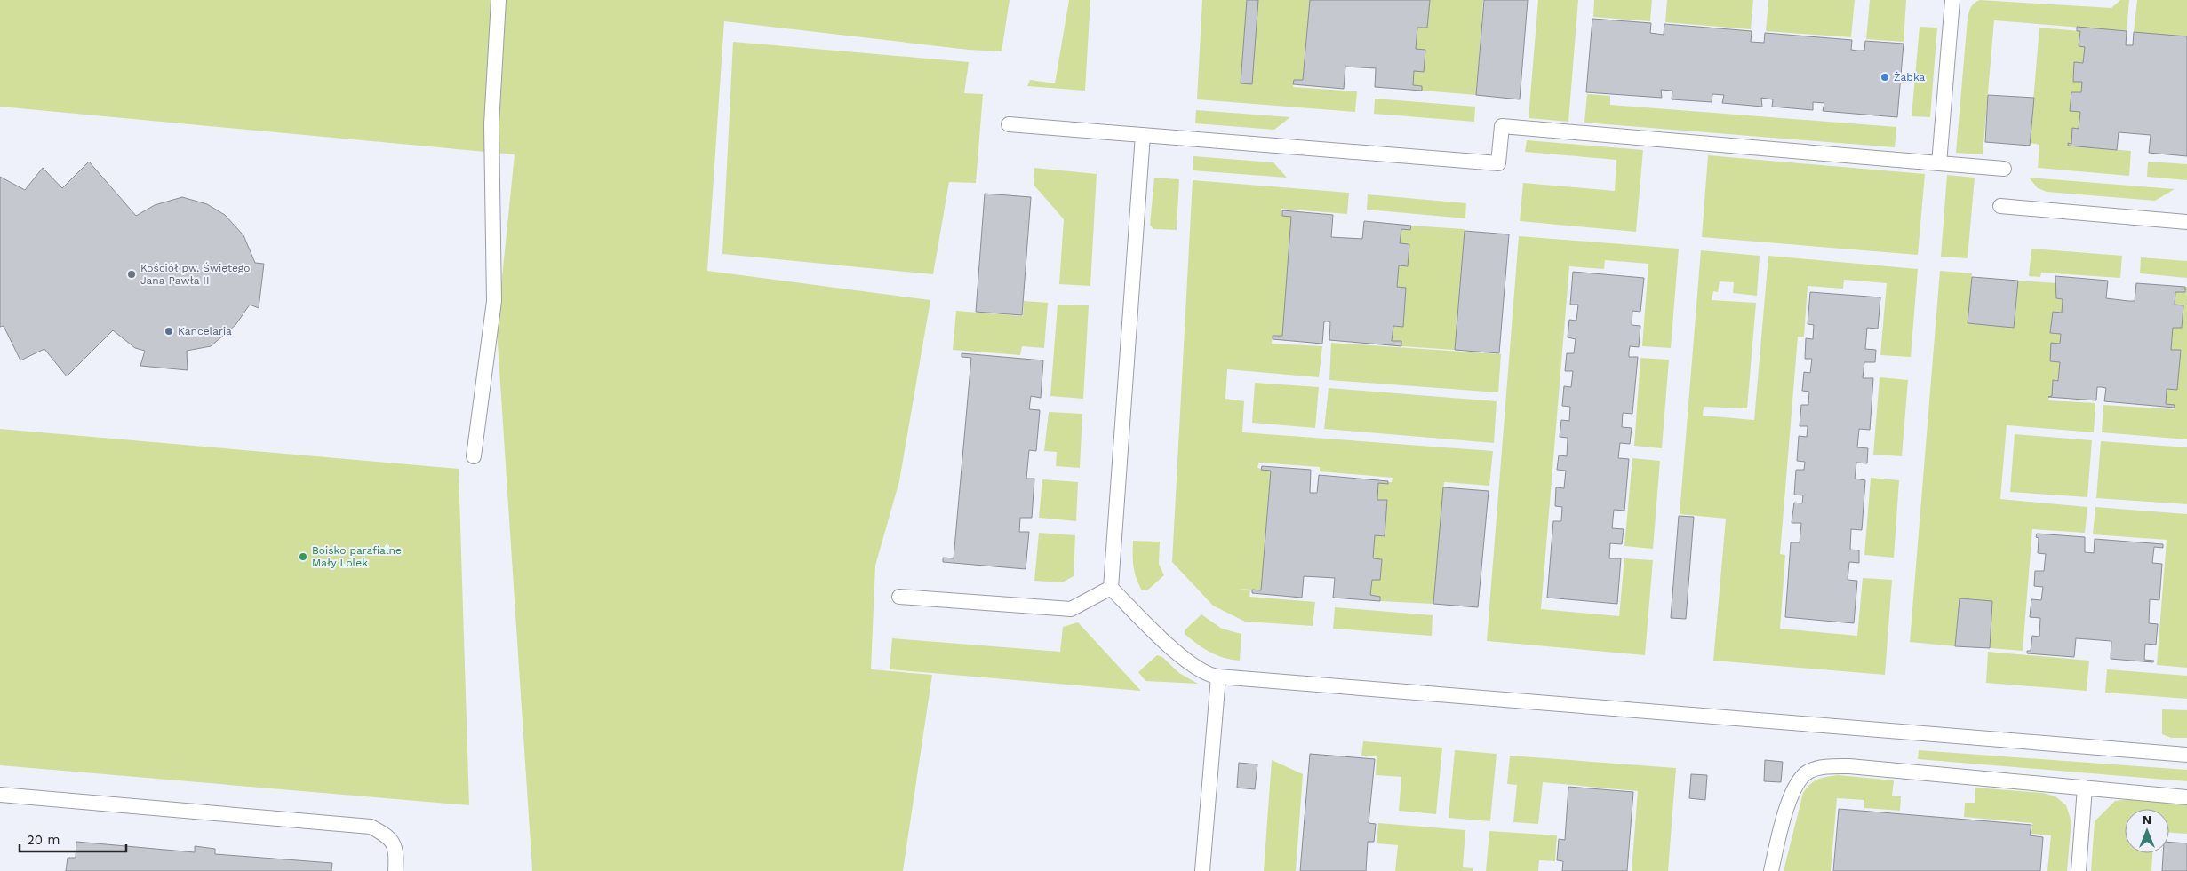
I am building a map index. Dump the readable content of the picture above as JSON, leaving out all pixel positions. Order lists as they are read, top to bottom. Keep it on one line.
{"places":["Żabka","Kościół pw. Świętego Jana Pawła II","Kancelaria","Boisko parafialne Mały Lolek"],"scale_bar":"20 m","north":"top"}
